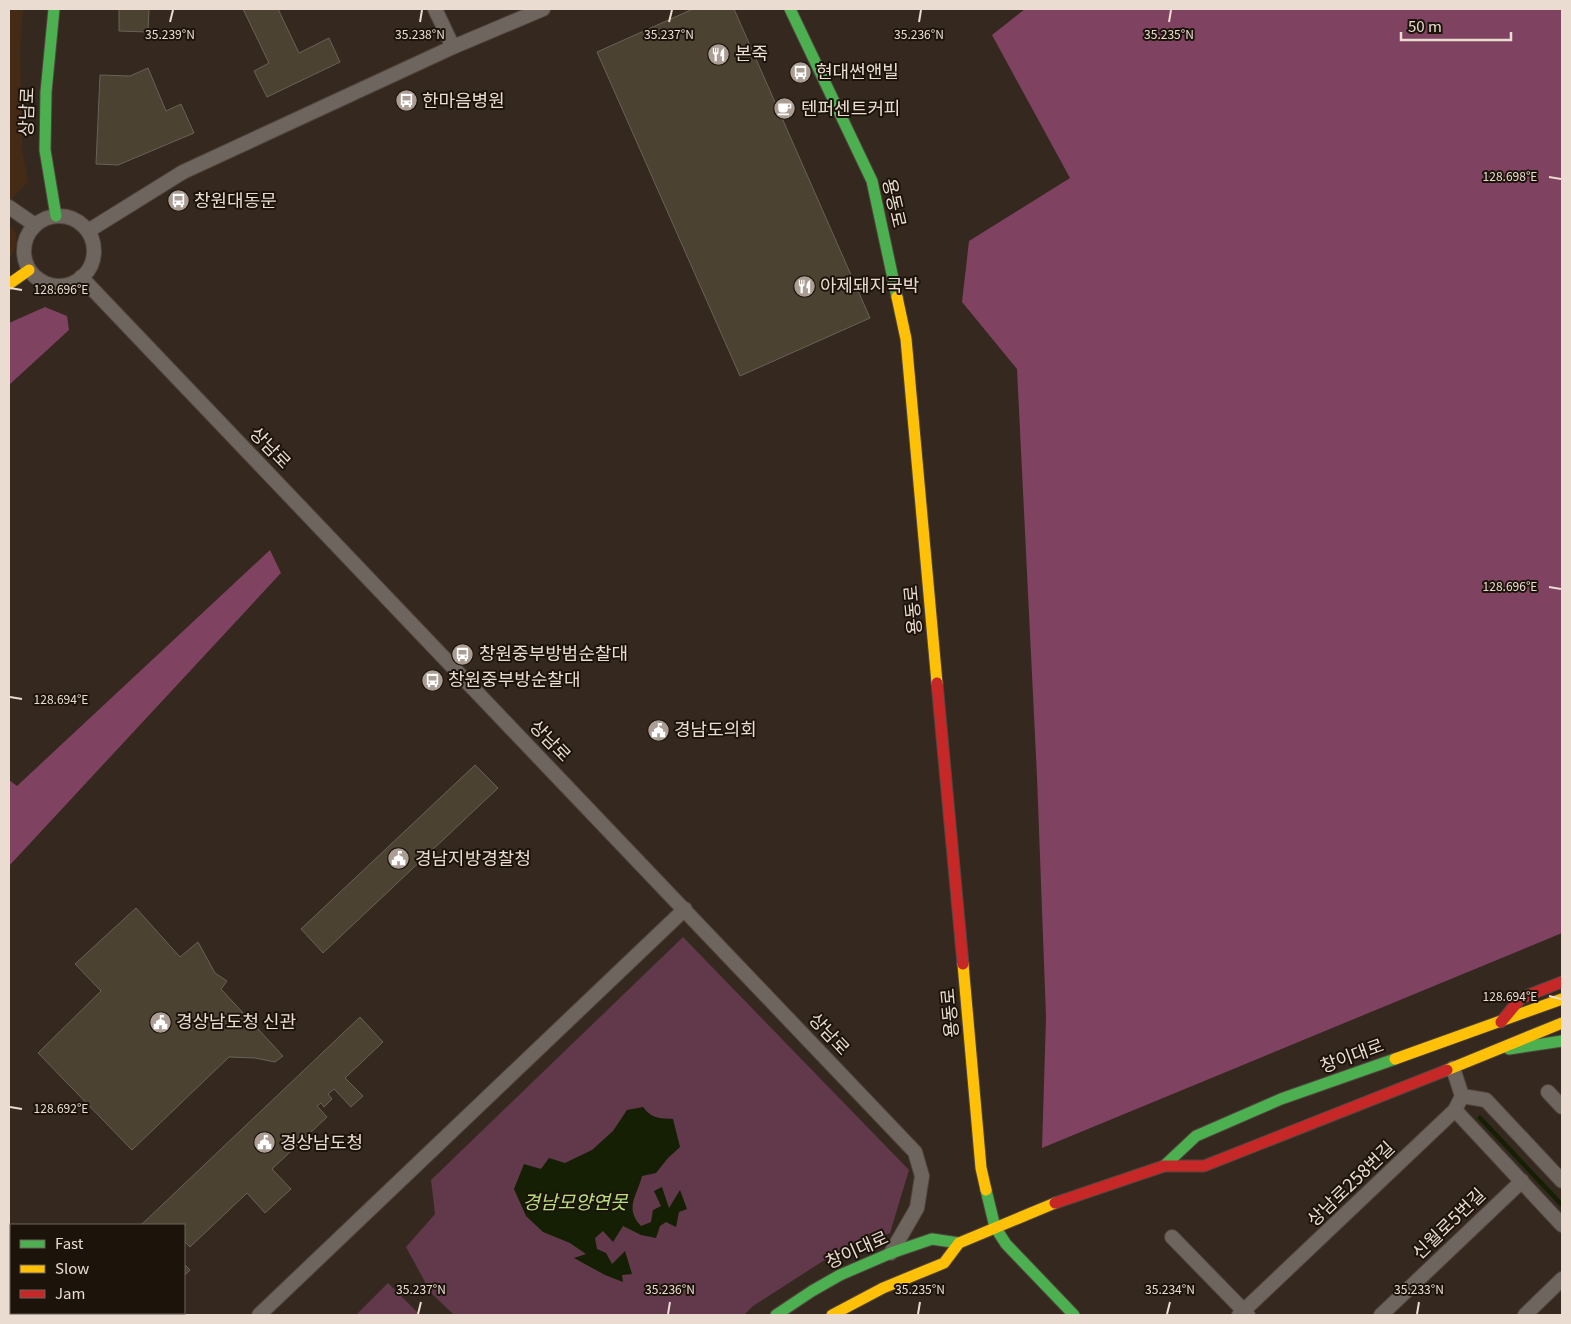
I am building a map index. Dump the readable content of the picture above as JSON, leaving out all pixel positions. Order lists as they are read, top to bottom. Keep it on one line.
{"streets":{"main road":["상남로","용동로","창이대로"],"street":["상남로258번길","신월로5번길"]},"crossings":[["상남로","창이대로"],["용동로","창이대로"]],"water":["경남모양연못"],"places":{"restaurant":["본죽","아제돼지국박"],"bus stop":["현대썬앤빌","한마음병원","창원대동문","창원중부방범순찰대","창원중부방순찰대"],"cafe":["텐퍼센트커피"],"public building":["경남도의회","경남지방경찰청","경상남도청 신관","경상남도청"]},"legend":["Fast","Slow","Jam"],"scale_bar":"50 m","coordinates":["35.239°N","35.238°N","35.237°N","35.236°N","35.235°N","128.698°E","128.696°E","128.694°E","128.692°E","35.234°N","35.233°N"]}
